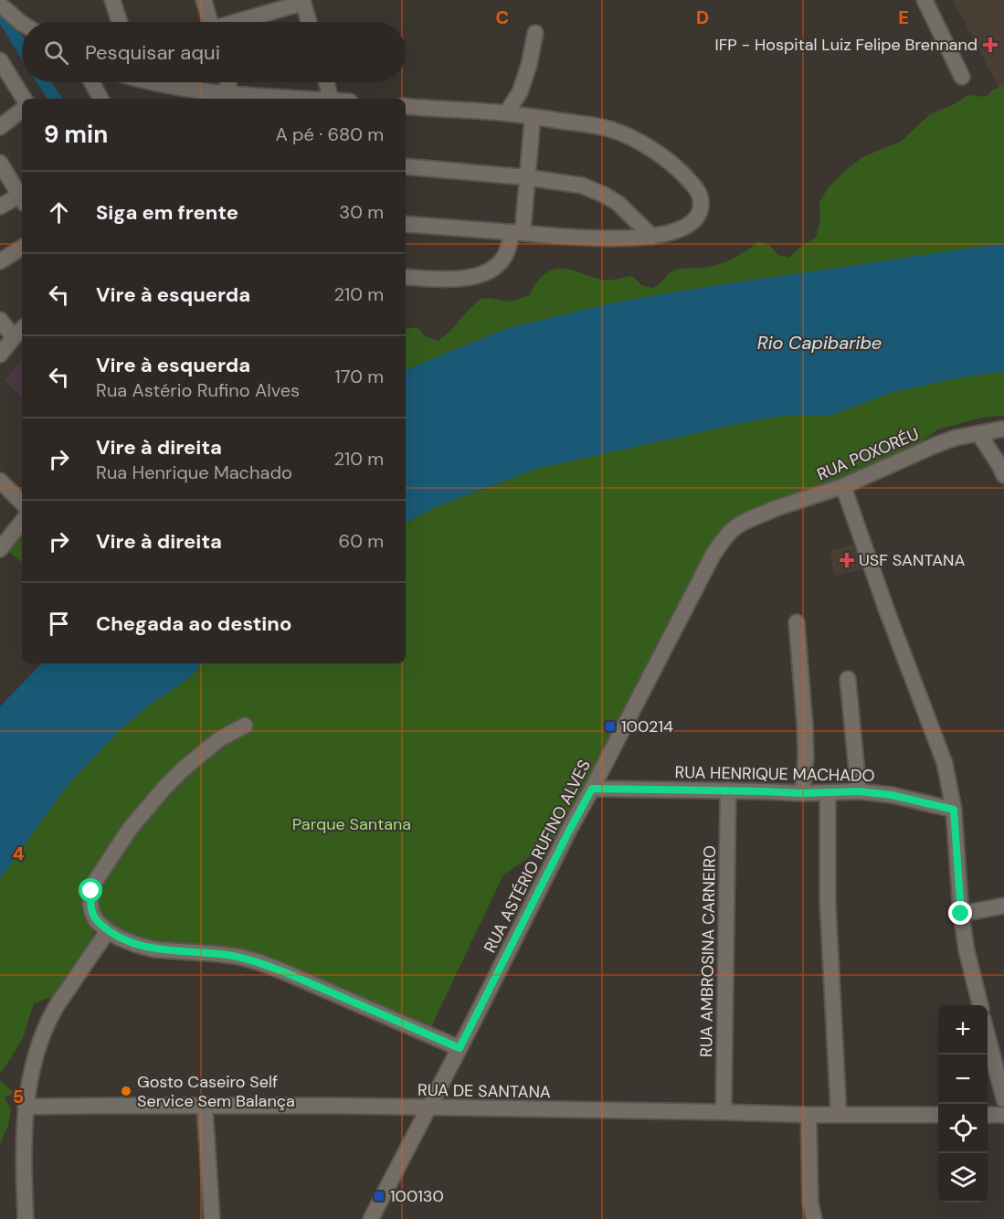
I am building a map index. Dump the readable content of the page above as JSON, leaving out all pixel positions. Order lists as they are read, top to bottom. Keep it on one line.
{"streets":{"street":["RUA POXORÉU","RUA HENRIQUE MACHADO","RUA ASTÉRIO RUFINO ALVES","RUA AMBROSINA CARNEIRO","RUA DE SANTANA"]},"crossings":[["RUA POXORÉU","RUA ASTÉRIO RUFINO ALVES"],["RUA HENRIQUE MACHADO","RUA ASTÉRIO RUFINO ALVES"],["RUA HENRIQUE MACHADO","RUA AMBROSINA CARNEIRO"],["RUA ASTÉRIO RUFINO ALVES","RUA DE SANTANA"],["RUA AMBROSINA CARNEIRO","RUA DE SANTANA"]],"water":["Rio Capibaribe"],"parks":["Parque Santana"],"places":{"health":["IFP - Hospital Luiz Felipe Brennand","USF SANTANA"],"transit":["100214","100130"],"other":["Gosto Caseiro Self Service Sem Balança"]},"page":{"search":"Pesquisar aqui","heading":["9 min","A pé · 680 m"],"list":[["Siga em frente","30 m"],["Vire à esquerda","210 m"],["Vire à esquerda","Rua Astério Rufino Alves","170 m"],["Vire à direita","Rua Henrique Machado","210 m"],["Vire à direita","60 m"],"Chegada ao destino"],"map_buttons":["+","−"]},"grid":{"columns":["C","D","E"],"rows":["4","5"]}}
